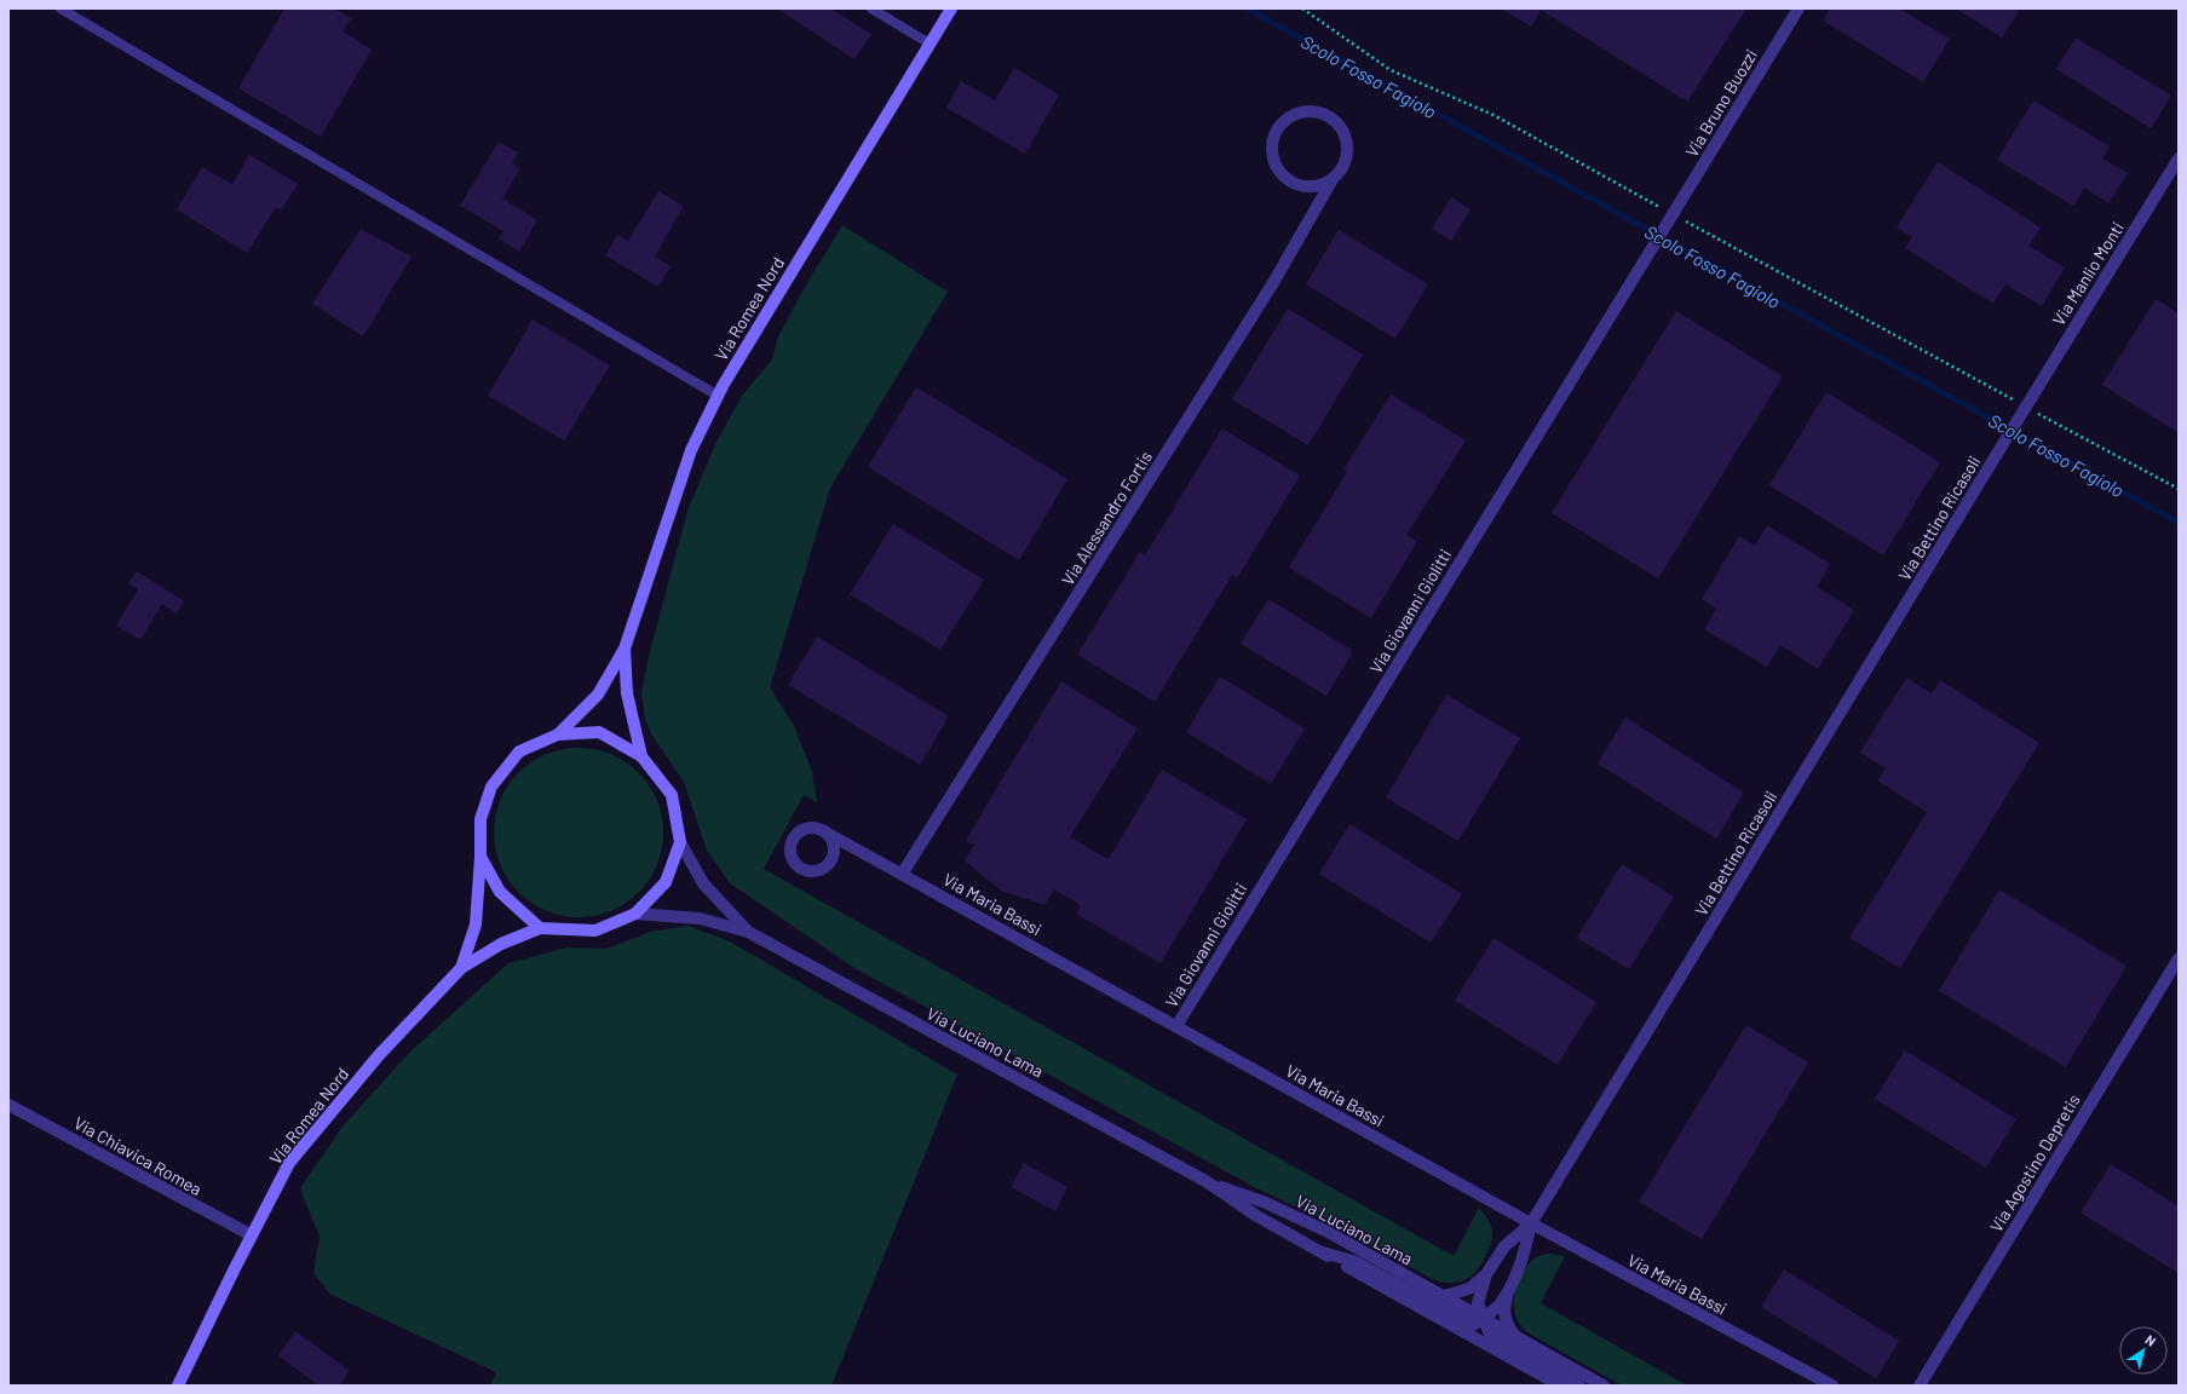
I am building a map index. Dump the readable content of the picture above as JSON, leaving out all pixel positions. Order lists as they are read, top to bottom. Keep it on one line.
{"streets":{"main road":["Via Romea Nord"],"street":["Via Bruno Buozzi","Via Manlio Monti","Via Alessandro Fortis","Via Bettino Ricasoli","Via Giovanni Giolitti","Via Maria Bassi","Via Luciano Lama","Via Chiavica Romea","Via Agostino Depretis"]},"crossings":[["Via Bruno Buozzi","Via Giovanni Giolitti"],["Via Manlio Monti","Via Bettino Ricasoli"],["Via Romea Nord","Via Chiavica Romea"],["Via Alessandro Fortis","Via Maria Bassi"],["Via Bettino Ricasoli","Via Maria Bassi"],["Via Bettino Ricasoli","Via Luciano Lama"],["Via Giovanni Giolitti","Via Maria Bassi"]],"water":["Scolo Fosso Fagiolo"],"north":"top right"}
